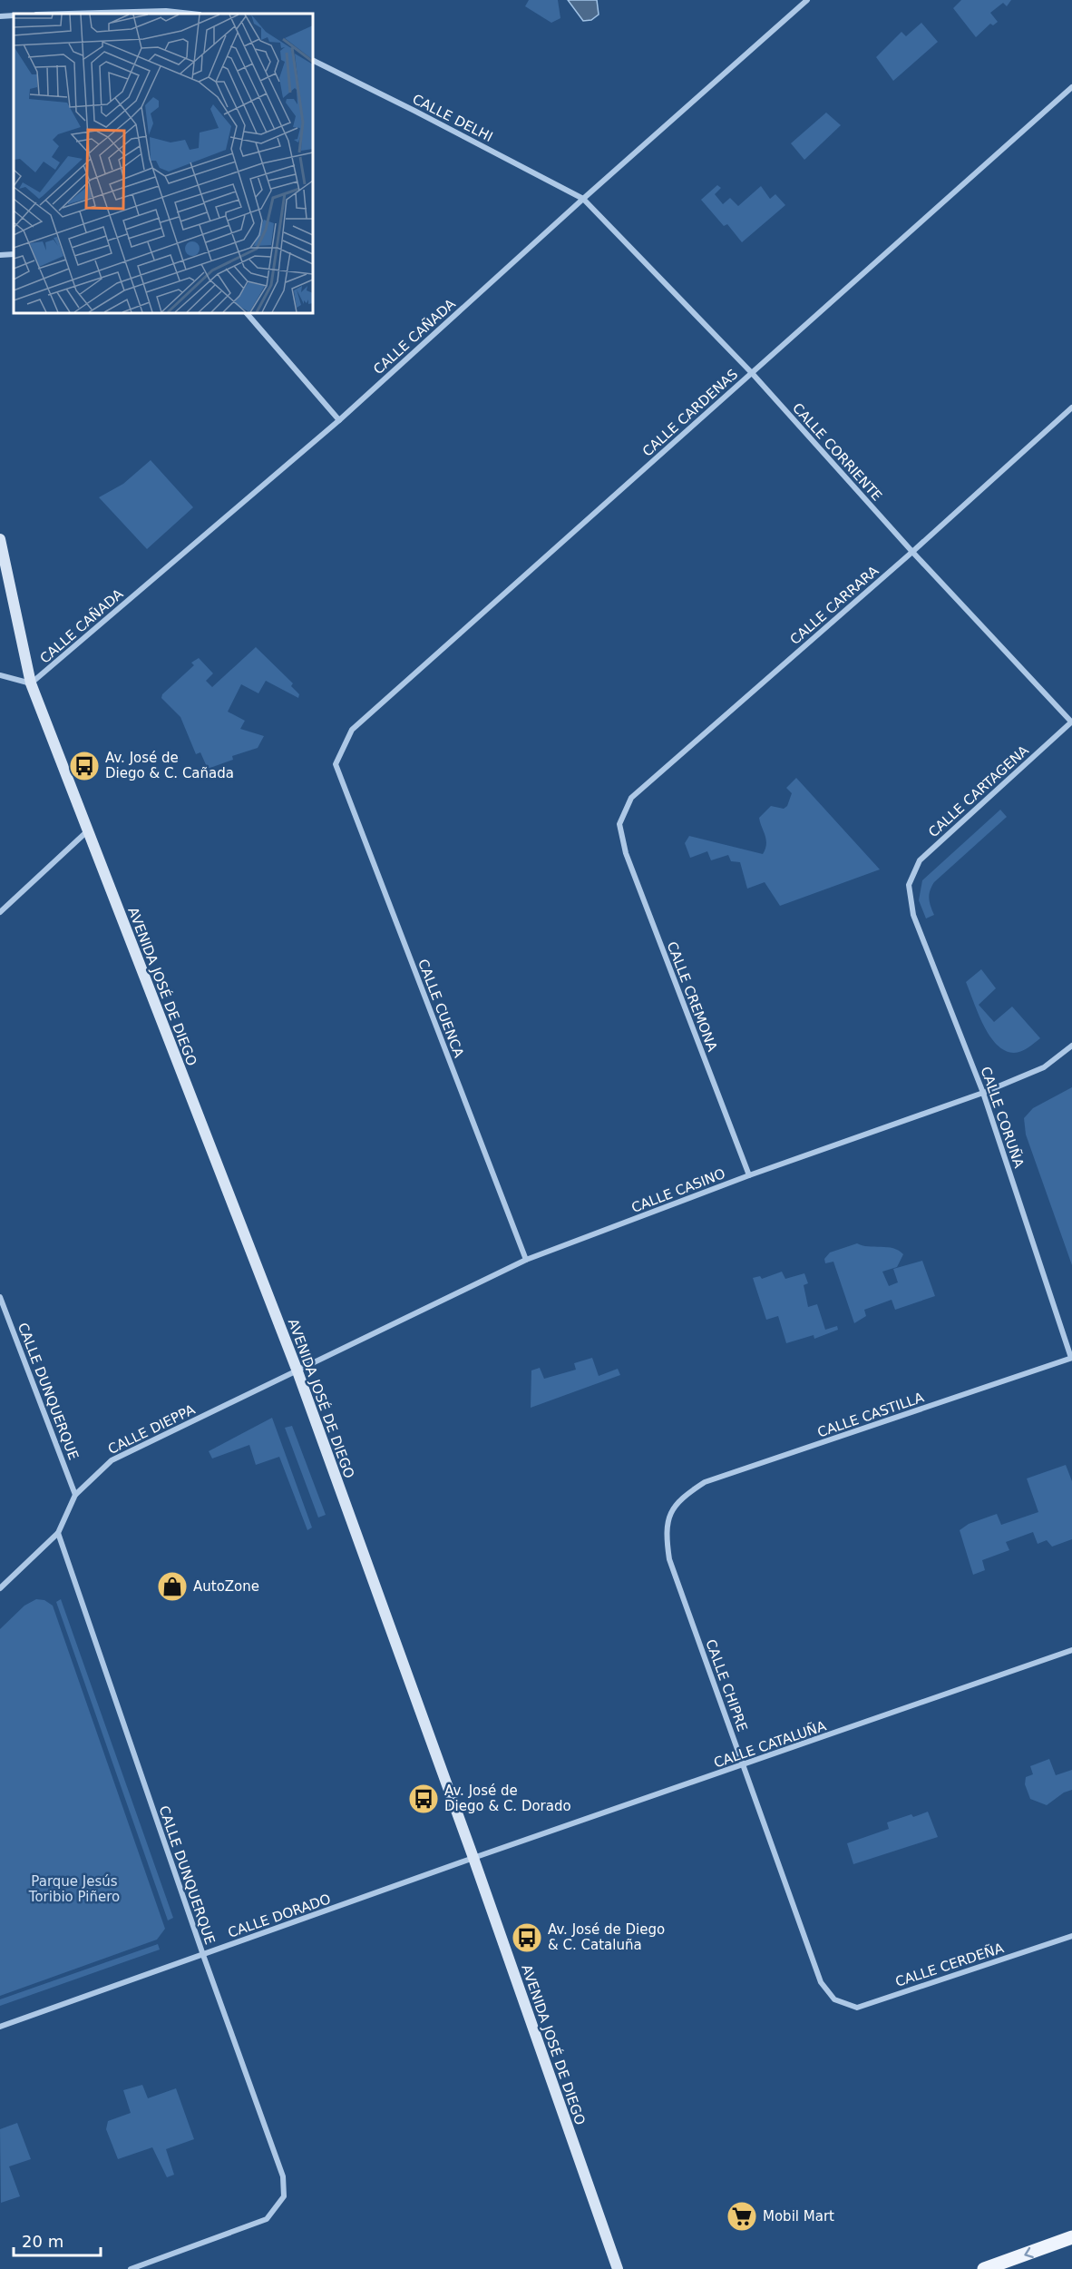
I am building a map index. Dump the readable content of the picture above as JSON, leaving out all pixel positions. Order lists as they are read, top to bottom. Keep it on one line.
{"streets":{"main road":["AVENIDA JOSÉ DE DIEGO"],"street":["CALLE DELHI","CALLE CAÑADA","CALLE CARDENAS","CALLE CORRIENTE","CALLE CARRARA","CALLE CARTAGENA","CALLE CREMONA","CALLE CUENCA","CALLE CORUÑA","CALLE CASINO","CALLE DUNQUERQUE","CALLE CASTILLA","CALLE DIEPPA","CALLE CHIPRE","CALLE CATALUÑA","CALLE DORADO","CALLE CERDEÑA"]},"crossings":[["CALLE DELHI","CALLE CAÑADA"],["CALLE DELHI","CALLE CORRIENTE"],["CALLE CAÑADA","CALLE CORRIENTE"],["CALLE CAÑADA","AVENIDA JOSÉ DE DIEGO"],["CALLE CARDENAS","CALLE CORRIENTE"],["CALLE CARDENAS","CALLE CUENCA"],["CALLE CORRIENTE","CALLE CARRARA"],["CALLE CORRIENTE","CALLE CARTAGENA"],["CALLE CARRARA","CALLE CREMONA"],["CALLE CARTAGENA","CALLE CORUÑA"],["AVENIDA JOSÉ DE DIEGO","CALLE CASINO"],["AVENIDA JOSÉ DE DIEGO","CALLE DIEPPA"],["AVENIDA JOSÉ DE DIEGO","CALLE CATALUÑA"],["AVENIDA JOSÉ DE DIEGO","CALLE DORADO"],["CALLE CREMONA","CALLE CASINO"],["CALLE CUENCA","CALLE CASINO"],["CALLE CORUÑA","CALLE CASINO"],["CALLE CORUÑA","CALLE CASTILLA"],["CALLE CASINO","CALLE DIEPPA"],["CALLE DUNQUERQUE","CALLE DIEPPA"],["CALLE DUNQUERQUE","CALLE DORADO"],["CALLE CASTILLA","CALLE CHIPRE"],["CALLE CHIPRE","CALLE CATALUÑA"],["CALLE CHIPRE","CALLE CERDEÑA"],["CALLE CATALUÑA","CALLE DORADO"]],"parks":["Parque Jesús Toribio Piñero"],"places":{"bus stop":["Av. José de Diego & C. Cañada","Av. José de Diego & C. Dorado","Av. José de Diego & C. Cataluña"],"shop":["AutoZone"],"supermarket":["Mobil Mart"]},"scale_bar":"20 m"}
